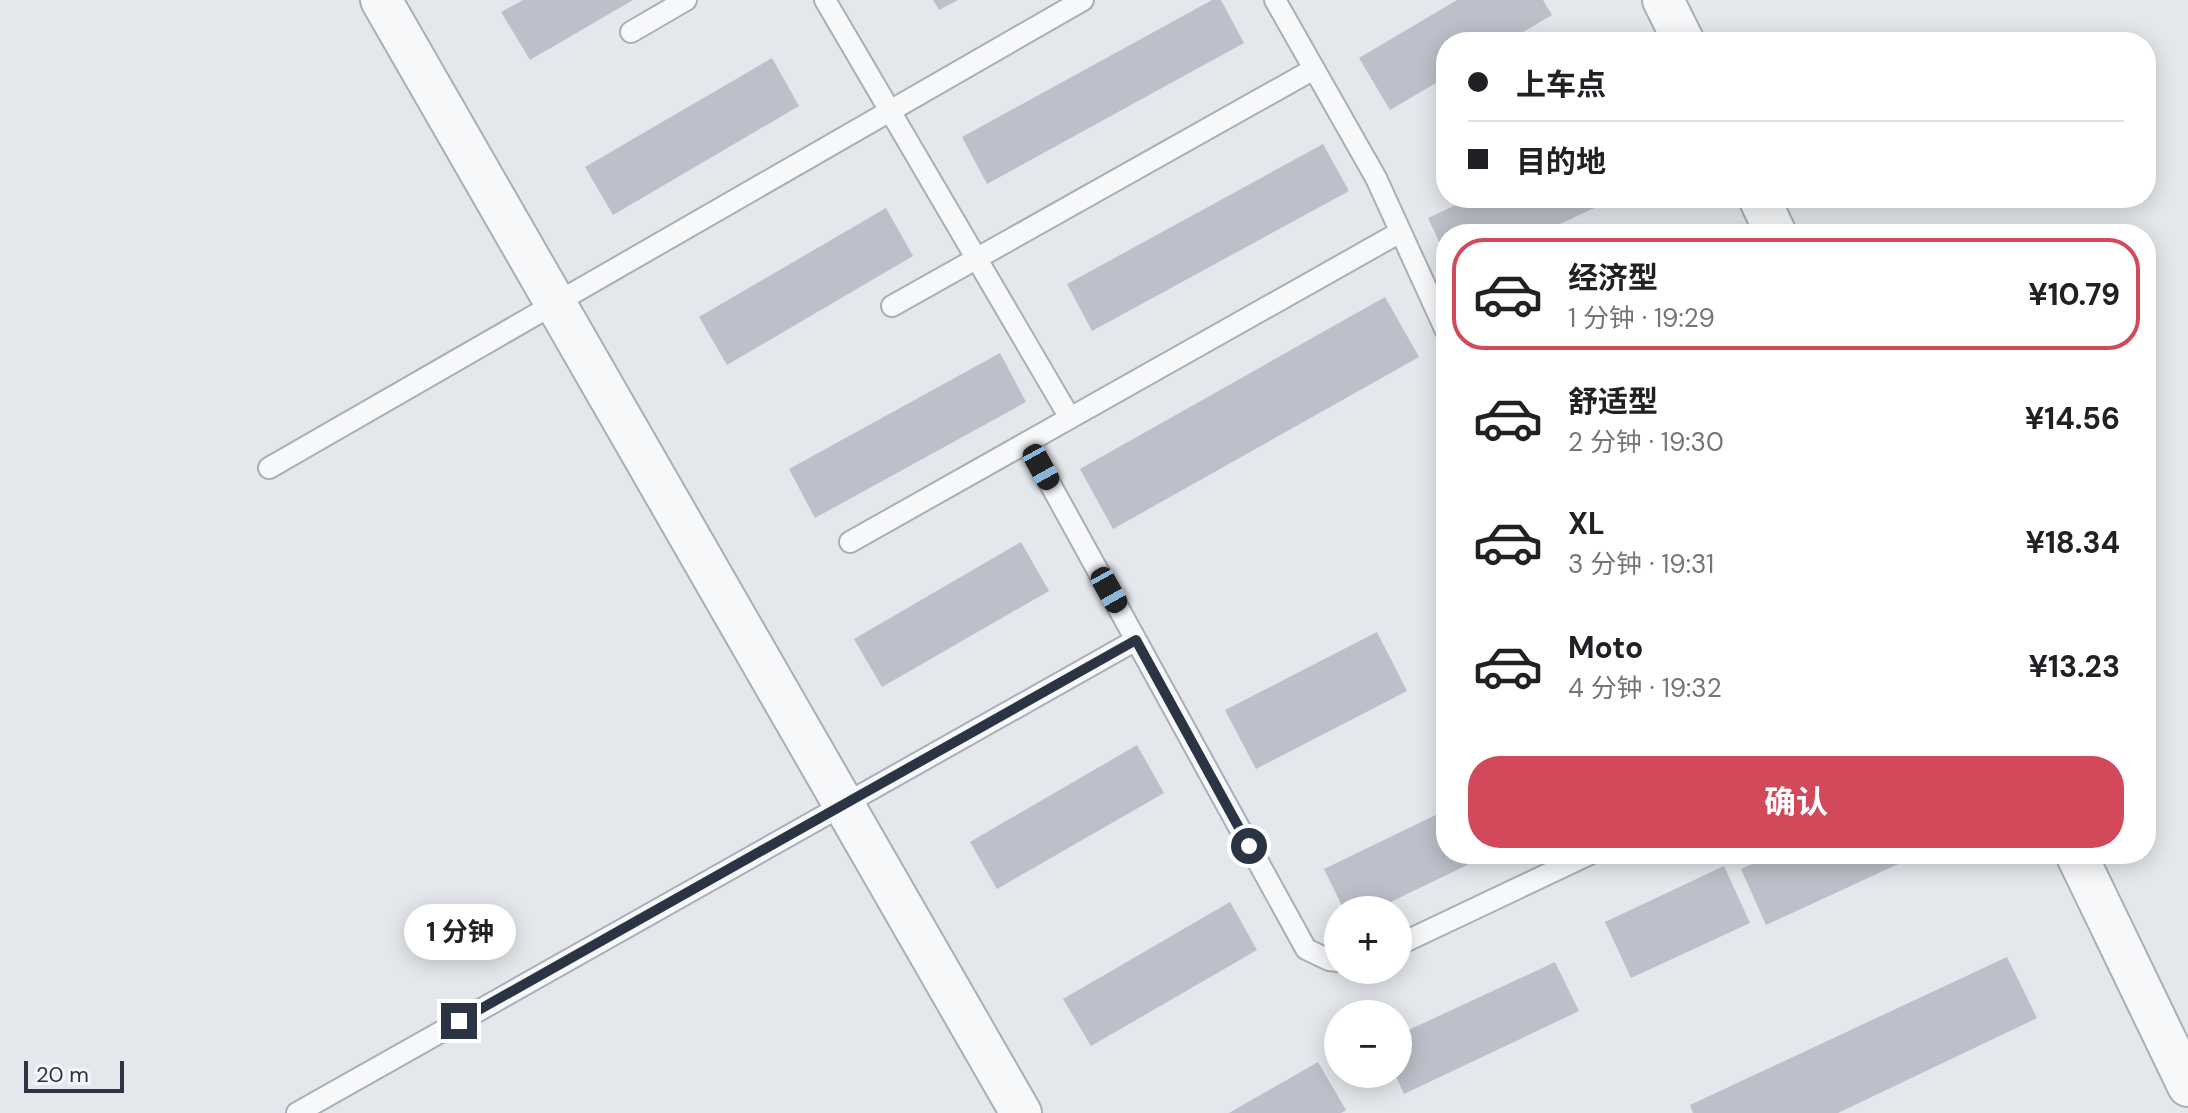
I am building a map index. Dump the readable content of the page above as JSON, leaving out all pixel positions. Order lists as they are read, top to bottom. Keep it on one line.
{"scale_bar":"20 m","page":{"banner":["上车点","目的地"],"list":[{"name":"经济型","note":"1 分钟 · 19:29","value":"¥10.79"},{"name":"舒适型","note":"2 分钟 · 19:30","value":"¥14.56"},{"name":"XL","note":"3 分钟 · 19:31","value":"¥18.34"},{"name":"Moto","note":"4 分钟 · 19:32","value":"¥13.23"}],"buttons":"确认","map_buttons":["+","−"],"bubble":"1 分钟","scale":"20 m"}}
